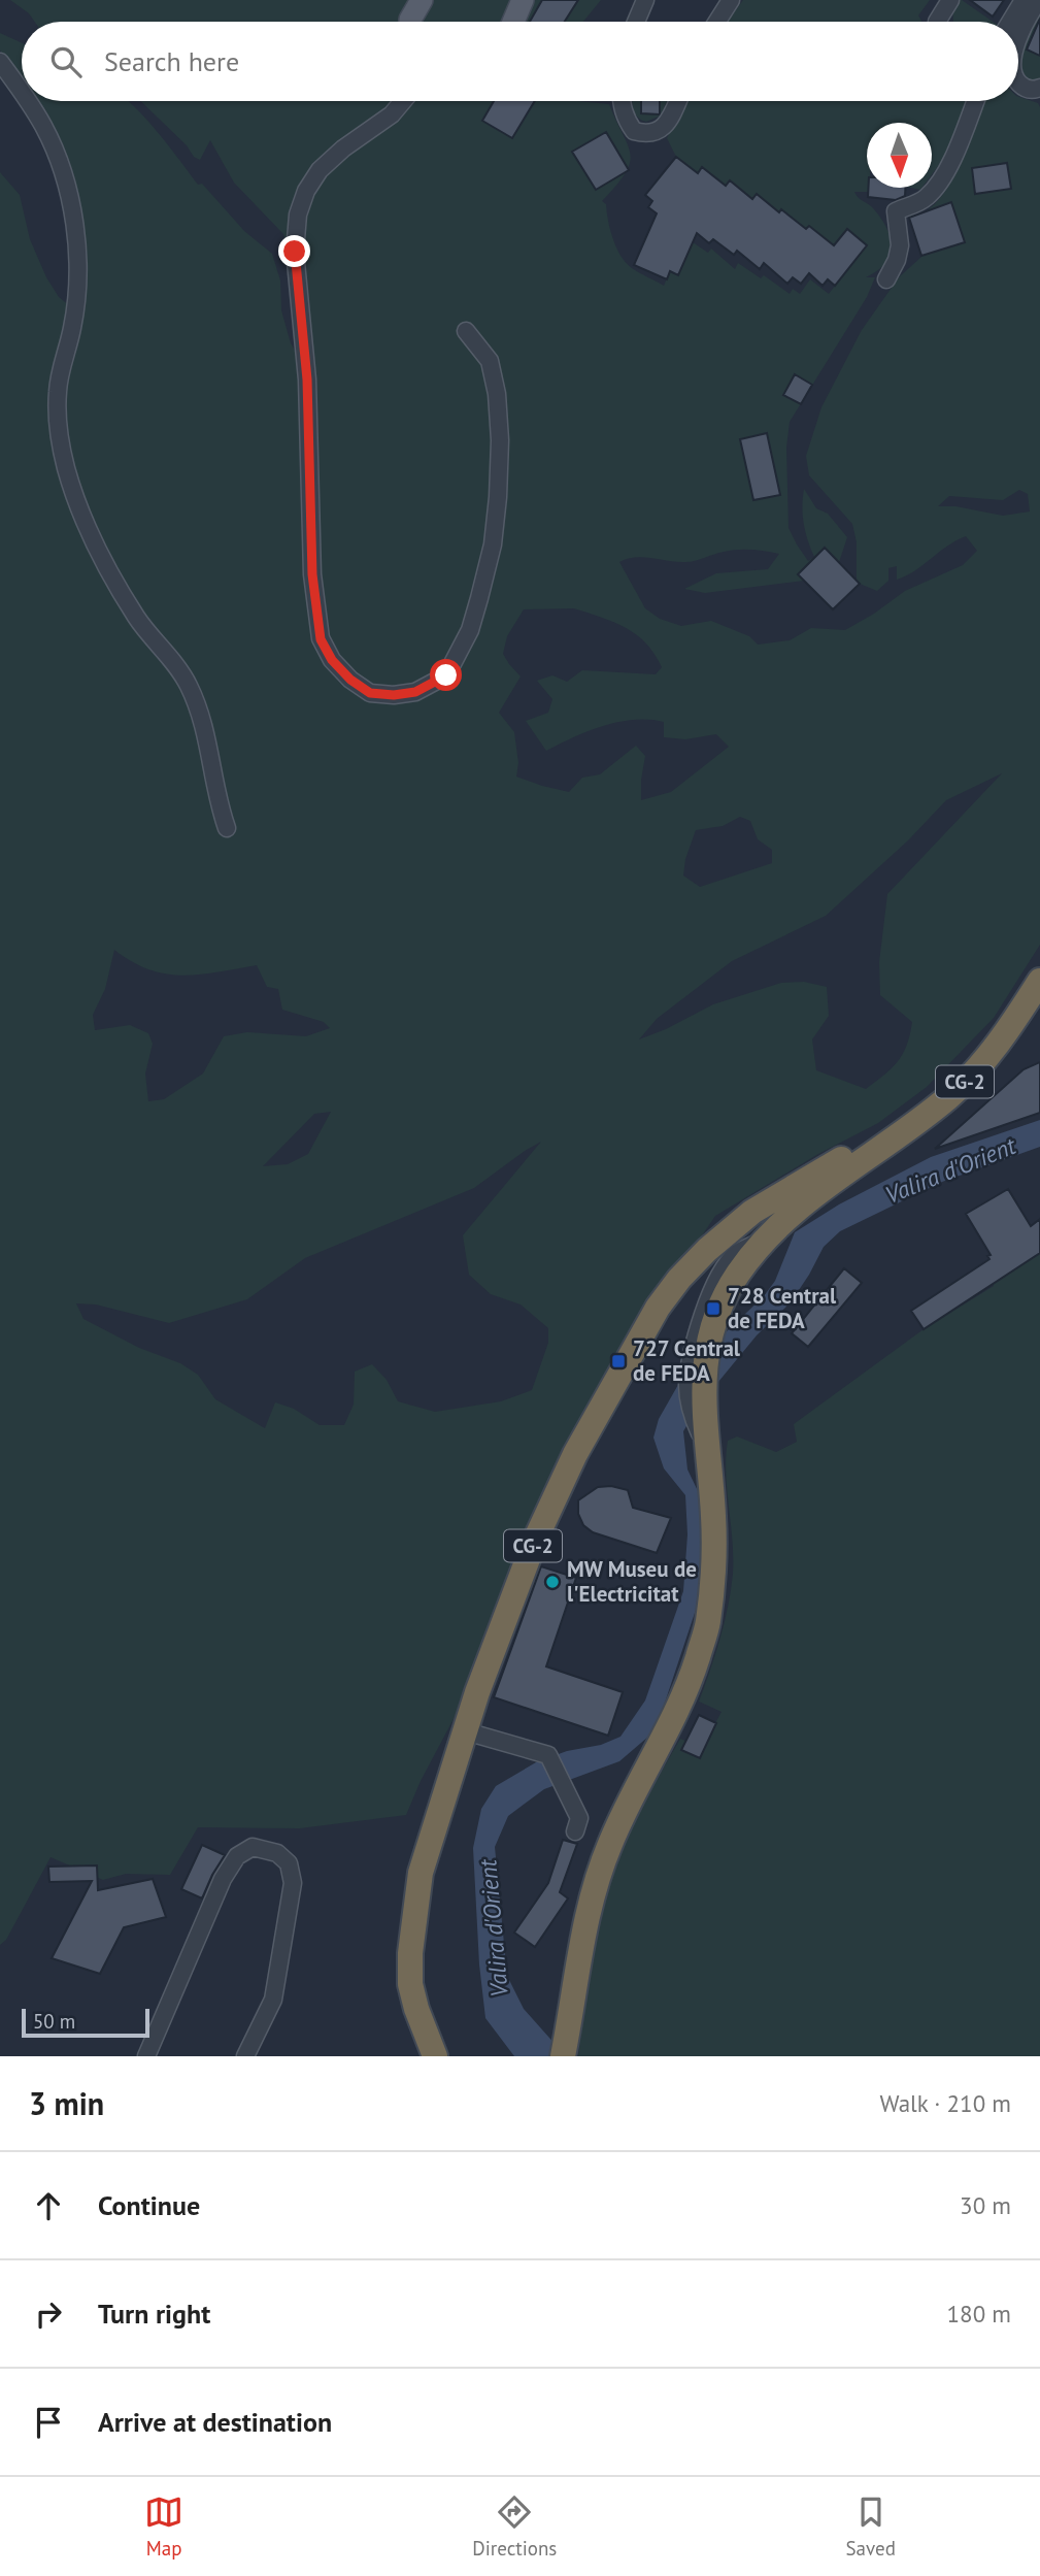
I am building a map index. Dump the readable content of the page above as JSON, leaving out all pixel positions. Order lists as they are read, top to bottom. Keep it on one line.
{"streets":{"highway":["CG-2"]},"water":["Valira d'Orient"],"places":{"transit":["728 Central de FEDA","727 Central de FEDA"],"other":["MW Museu de l'Electricitat"]},"scale_bar":"50 m","north":"bottom","page":{"search":"Search here","scale":"50 m","heading":["3 min","Walk · 210 m"],"list":[["Continue","30 m"],["Turn right","180 m"],"Arrive at destination"],"nav":["Map","Directions","Saved"]}}
